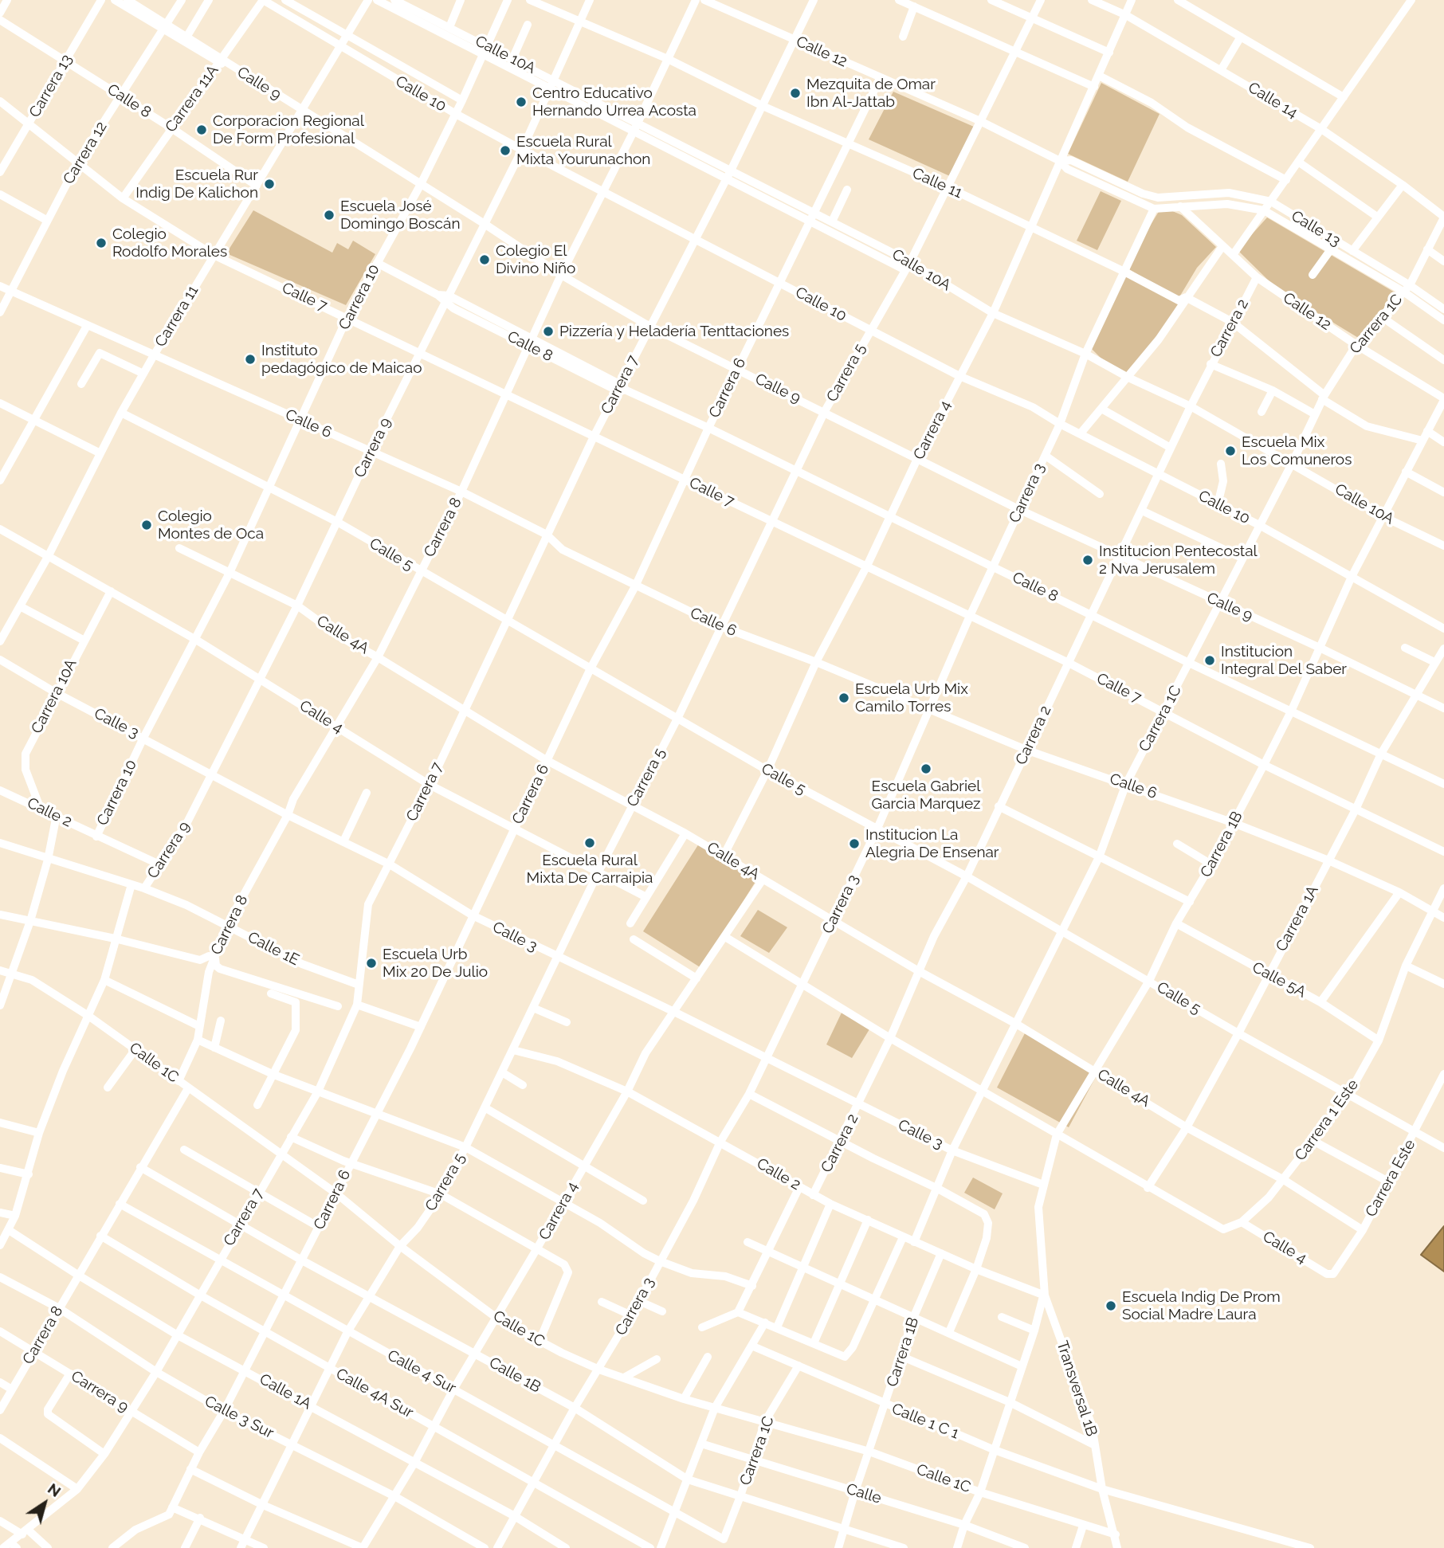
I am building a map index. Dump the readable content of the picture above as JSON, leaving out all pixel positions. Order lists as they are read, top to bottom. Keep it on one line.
{"streets":{"street":["Calle 12","Calle 10A","Calle 9","Carrera 13","Calle 10","Carrera 11A","Calle 14","Calle 8","Carrera 12","Calle 11","Calle 13","Calle 7","Carrera 10","Carrera 11","Carrera 1C","Carrera 2","Carrera 5","Carrera 7","Carrera 6","Calle 6","Carrera 4","Carrera 9","Carrera 3","Carrera 8","Calle 5","Calle 4A","Carrera 10A","Calle 4","Calle 3","Calle 2","Carrera 1B","Carrera 1A","Calle 1E","Calle 5A","Calle 1C","Carrera 1 Este","Carrera Este","Calle 4 Sur","Calle 1B","Transversal 1B","Calle 1A","Calle 4A Sur","Calle 3 Sur","Calle 1 C 1","Calle"]},"crossings":[["Calle 12","Calle 13"],["Calle 12","Carrera 1C"],["Calle 12","Carrera 2"],["Calle 12","Carrera 5"],["Calle 12","Carrera 7"],["Calle 12","Carrera 6"],["Calle 12","Carrera 4"],["Calle 12","Carrera 3"],["Calle 12","Carrera 1B"],["Calle 10A","Carrera 10"],["Calle 10A","Carrera 1C"],["Calle 10A","Carrera 2"],["Calle 10A","Carrera 5"],["Calle 10A","Carrera 7"],["Calle 10A","Carrera 6"],["Calle 10A","Carrera 4"],["Calle 10A","Carrera 9"],["Calle 10A","Carrera 3"],["Calle 10A","Carrera 8"],["Calle 10A","Carrera 1B"],["Calle 9","Carrera 11A"],["Calle 9","Carrera 12"],["Calle 9","Carrera 10"],["Calle 9","Carrera 11"],["Calle 9","Carrera 1C"],["Calle 9","Carrera 2"],["Calle 9","Carrera 5"],["Calle 9","Carrera 7"],["Calle 9","Carrera 6"],["Calle 9","Carrera 4"],["Calle 9","Carrera 9"],["Calle 9","Carrera 3"],["Calle 9","Carrera 8"],["Calle 9","Carrera 1B"],["Calle 9","Carrera 1A"],["Carrera 13","Calle 8"],["Carrera 13","Calle 7"],["Calle 10","Carrera 11A"],["Calle 10","Carrera 10"],["Calle 10","Carrera 11"],["Calle 10","Carrera 1C"],["Calle 10","Carrera 2"],["Calle 10","Carrera 5"],["Calle 10","Carrera 7"],["Calle 10","Carrera 6"],["Calle 10","Carrera 4"],["Calle 10","Carrera 9"],["Calle 10","Carrera 3"],["Calle 10","Carrera 8"],["Calle 10","Carrera 1B"],["Carrera 11A","Calle 8"],["Carrera 11A","Calle 7"],["Calle 14","Carrera 1C"],["Calle 14","Carrera 4"],["Calle 8","Carrera 12"],["Calle 8","Carrera 10"],["Calle 8","Carrera 11"],["Calle 8","Carrera 1C"],["Calle 8","Carrera 2"],["Calle 8","Carrera 5"],["Calle 8","Carrera 7"],["Calle 8","Carrera 6"],["Calle 8","Carrera 4"],["Calle 8","Carrera 9"],["Calle 8","Carrera 3"],["Calle 8","Carrera 8"],["Calle 8","Carrera 1B"],["Calle 8","Carrera 1A"],["Carrera 12","Calle 7"],["Carrera 12","Calle 6"],["Calle 11","Carrera 1C"],["Calle 11","Carrera 2"],["Calle 11","Carrera 5"],["Calle 11","Carrera 7"],["Calle 11","Carrera 6"],["Calle 11","Carrera 4"],["Calle 11","Carrera 9"],["Calle 11","Carrera 3"],["Calle 11","Carrera 8"],["Calle 11","Carrera 1B"],["Calle 13","Carrera 1C"],["Calle 7","Carrera 10"],["Calle 7","Carrera 11"],["Calle 7","Carrera 1C"],["Calle 7","Carrera 2"],["Calle 7","Carrera 5"],["Calle 7","Carrera 7"],["Calle 7","Carrera 6"],["Calle 7","Carrera 4"],["Calle 7","Carrera 9"],["Calle 7","Carrera 3"],["Calle 7","Carrera 8"],["Calle 7","Carrera 1B"],["Calle 7","Carrera 1A"],["Carrera 10","Calle 6"],["Carrera 10","Calle 5"],["Carrera 10","Calle 4A"],["Carrera 10","Calle 4"],["Carrera 10","Calle 3"],["Carrera 10","Calle 2"],["Carrera 11","Calle 6"],["Carrera 11","Calle 5"],["Carrera 11","Calle 4"],["Carrera 1C","Calle 6"],["Carrera 1C","Calle 5"],["Carrera 1C","Calle 4A"],["Carrera 1C","Calle 3"],["Carrera 1C","Calle 2"],["Carrera 1C","Calle 1C"],["Carrera 1C","Calle 4 Sur"],["Carrera 1C","Calle 1B"],["Carrera 1C","Calle 1 C 1"],["Carrera 1C","Calle"],["Carrera 2","Calle 6"],["Carrera 2","Calle 5"],["Carrera 2","Calle 4A"],["Carrera 2","Calle 3"],["Carrera 2","Calle 2"],["Carrera 5","Calle 6"],["Carrera 5","Calle 5"],["Carrera 5","Calle 4A"],["Carrera 5","Calle 4"],["Carrera 5","Calle 3"],["Carrera 5","Calle 2"],["Carrera 5","Calle 1C"],["Carrera 5","Calle 4 Sur"],["Carrera 5","Calle 1B"],["Carrera 5","Calle 1A"],["Carrera 5","Calle 4A Sur"],["Carrera 5","Calle 3 Sur"],["Carrera 7","Calle 6"],["Carrera 7","Carrera 9"],["Carrera 7","Calle 5"],["Carrera 7","Calle 4A"],["Carrera 7","Calle 4"],["Carrera 7","Calle 3"],["Carrera 7","Calle 1E"],["Carrera 7","Calle 1C"],["Carrera 7","Calle 4 Sur"],["Carrera 7","Calle 1B"],["Carrera 7","Calle 1A"],["Carrera 7","Calle 4A Sur"],["Carrera 7","Calle 3 Sur"],["Carrera 6","Calle 6"],["Carrera 6","Carrera 9"],["Carrera 6","Calle 5"],["Carrera 6","Calle 4A"],["Carrera 6","Calle 4"],["Carrera 6","Calle 3"],["Carrera 6","Calle 1C"],["Carrera 6","Calle 4 Sur"],["Carrera 6","Calle 1B"],["Carrera 6","Calle 1A"],["Carrera 6","Calle 4A Sur"],["Carrera 6","Calle 3 Sur"],["Calle 6","Carrera 4"],["Calle 6","Carrera 9"],["Calle 6","Carrera 3"],["Calle 6","Carrera 8"],["Calle 6","Carrera 1B"],["Calle 6","Carrera 1A"],["Calle 6","Carrera 1 Este"],["Carrera 4","Calle 5"],["Carrera 4","Calle 4A"],["Carrera 4","Calle 3"],["Carrera 4","Calle 2"],["Carrera 4","Calle 1C"],["Carrera 4","Calle 4 Sur"],["Carrera 4","Calle 1B"],["Carrera 4","Calle 1A"],["Carrera 4","Calle 4A Sur"],["Carrera 4","Calle 3 Sur"],["Carrera 9","Carrera 8"],["Carrera 9","Calle 5"],["Carrera 9","Calle 4A"],["Carrera 9","Calle 4"],["Carrera 9","Calle 3"],["Carrera 9","Calle 2"],["Carrera 9","Calle 1E"],["Carrera 9","Calle 1C"],["Carrera 9","Calle 1A"],["Carrera 3","Calle 5"],["Carrera 3","Calle 4A"],["Carrera 3","Calle 3"],["Carrera 3","Calle 2"],["Carrera 3","Calle 1C"],["Carrera 3","Calle 4 Sur"],["Carrera 3","Calle 1B"],["Carrera 3","Calle 1A"],["Carrera 3","Calle 4A Sur"],["Carrera 8","Calle 5"],["Carrera 8","Calle 4A"],["Carrera 8","Calle 4"],["Carrera 8","Calle 3"],["Carrera 8","Calle 1E"],["Carrera 8","Calle 1C"],["Carrera 8","Calle 4 Sur"],["Carrera 8","Calle 1B"],["Carrera 8","Calle 1A"],["Carrera 8","Calle 4A Sur"],["Carrera 8","Calle 3 Sur"],["Calle 5","Carrera 1B"],["Calle 5","Carrera 1A"],["Calle 5","Carrera 1 Este"],["Calle 5","Carrera Este"],["Calle 4A","Carrera 1B"],["Calle 4A","Carrera 1A"],["Calle 4A","Carrera 1 Este"],["Calle 4A","Carrera Este"],["Carrera 10A","Calle 4"],["Carrera 10A","Calle 3"],["Carrera 10A","Calle 2"],["Calle 4","Carrera 1 Este"],["Calle 4","Carrera Este"],["Calle 3","Carrera 1B"],["Calle 2","Carrera 1B"],["Calle 2","Transversal 1B"],["Carrera 1B","Calle 5A"],["Carrera 1B","Calle 1C"],["Carrera 1B","Calle 1B"],["Carrera 1B","Transversal 1B"],["Carrera 1B","Calle 1 C 1"],["Carrera 1B","Calle"],["Carrera 1A","Calle 5A"],["Carrera 1A","Carrera 1 Este"],["Calle 5A","Carrera 1 Este"],["Calle 1C","Transversal 1B"],["Transversal 1B","Calle 1 C 1"]],"places":["Mezquita de Omar Ibn Al-Jattab","Centro Educativo Hernando Urrea Acosta","Corporacion Regional De Form Profesional","Escuela Rural Mixta Yourunachon","Escuela Rur Indig De Kalichon","Escuela José Domingo Boscán","Colegio Rodolfo Morales","Colegio El Divino Niño","Pizzería y Heladería Tenttaciones","Instituto pedagógico de Maicao","Escuela Mix Los Comuneros","Colegio Montes de Oca","Institucion Pentecostal 2 Nva Jerusalem","Institucion Integral Del Saber","Escuela Urb Mix Camilo Torres","Escuela Gabriel Garcia Marquez","Escuela Rural Mixta De Carraipia","Institucion La Alegria De Ensenar","Escuela Urb Mix 20 De Julio","Escuela Indig De Prom Social Madre Laura"],"north":"top right"}
